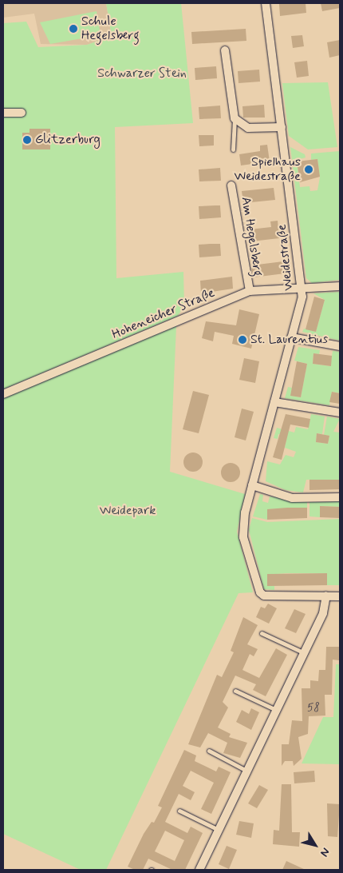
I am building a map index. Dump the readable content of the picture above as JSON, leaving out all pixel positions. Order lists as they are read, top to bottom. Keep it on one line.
{"streets":{"street":["Am Hegelsberg","Weidestraße","Hoheneicher Straße"]},"crossings":[["Am Hegelsberg","Hoheneicher Straße"],["Weidestraße","Hoheneicher Straße"]],"parks":["Schwarzer Stein","Weidepark"],"places":["Schule Hegelsberg","Glitzerburg","Spielhaus Weidestraße","St. Laurentius"],"house_numbers":["58"],"north":"bottom right"}
